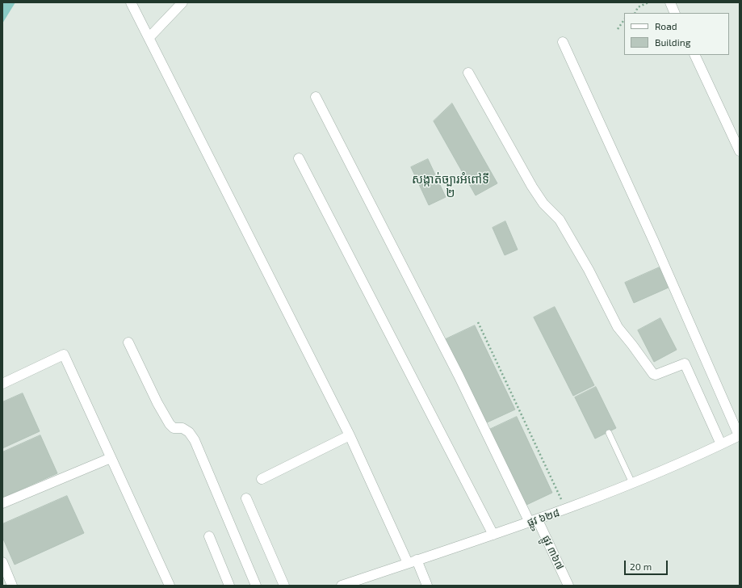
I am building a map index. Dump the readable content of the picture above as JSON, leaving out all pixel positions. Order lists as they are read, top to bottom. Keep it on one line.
{"streets":{"street":["ផ្លូវ ៦២៨","ផ្លូវ ៣៦៧"]},"crossings":[["ផ្លូវ ៦២៨","ផ្លូវ ៣៦៧"]],"districts":["សង្កាត់ច្បារអំពៅទី ២"],"legend":["Road","Building"],"scale_bar":"20 m"}
